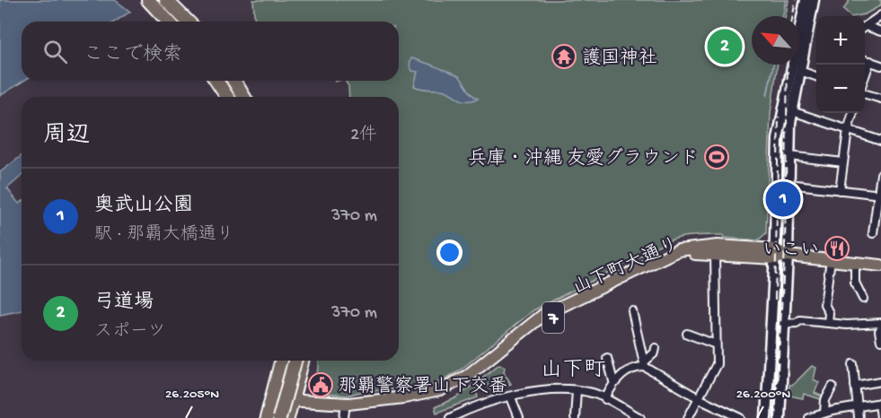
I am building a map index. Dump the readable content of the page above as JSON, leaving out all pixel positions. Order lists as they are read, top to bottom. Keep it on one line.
{"streets":{"main road":["山下町大通り","7"]},"crossings":[["山下町大通り","7"]],"districts":["山下町"],"places":{"temple":["護国神社"],"sports":["兵庫・沖縄 友愛グラウンド"],"restaurant":["いこい"],"public building":["那覇警察署山下交番"]},"north":"top left","page":{"map_buttons":["+","−"],"search":"ここで検索","pins":["2","1"],"heading":["周辺","2件"],"list":[{"mark":"1","name":"奥武山公園","note":"駅 · 那覇大橋通り","value":"370 m"},{"mark":"2","name":"弓道場","note":"スポーツ","value":"370 m"}]},"coordinates":["26.205°N","26.200°N"]}
